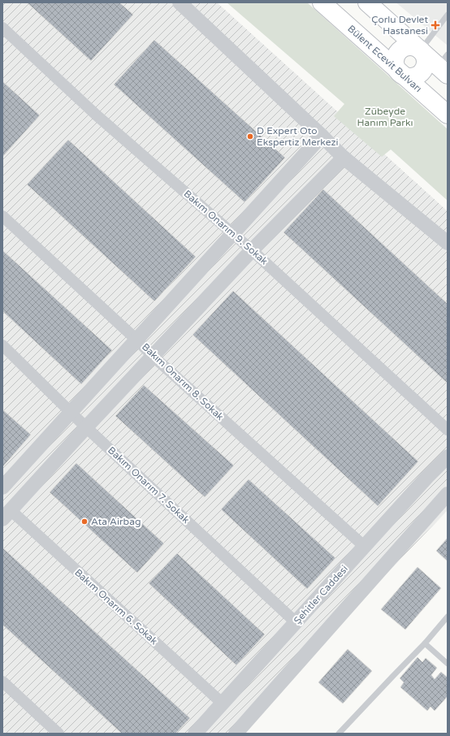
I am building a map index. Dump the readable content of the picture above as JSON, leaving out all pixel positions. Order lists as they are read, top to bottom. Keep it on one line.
{"streets":{"main road":["Bülent Ecevit Bulvarı"],"street":["Bakım Onarım 9. Sokak","Bakım Onarım 8. Sokak","Bakım Onarım 7. Sokak","Şehitler Caddesi","Bakım Onarım 6. Sokak"]},"crossings":[["Bakım Onarım 8. Sokak","Şehitler Caddesi"],["Bakım Onarım 7. Sokak","Şehitler Caddesi"],["Şehitler Caddesi","Bakım Onarım 6. Sokak"]],"parks":["Zübeyde Hanım Parkı"],"places":{"health":["Çorlu Devlet Hastanesi"],"other":["D Expert Oto Ekspertiz Merkezi","Ata Airbag"]}}
